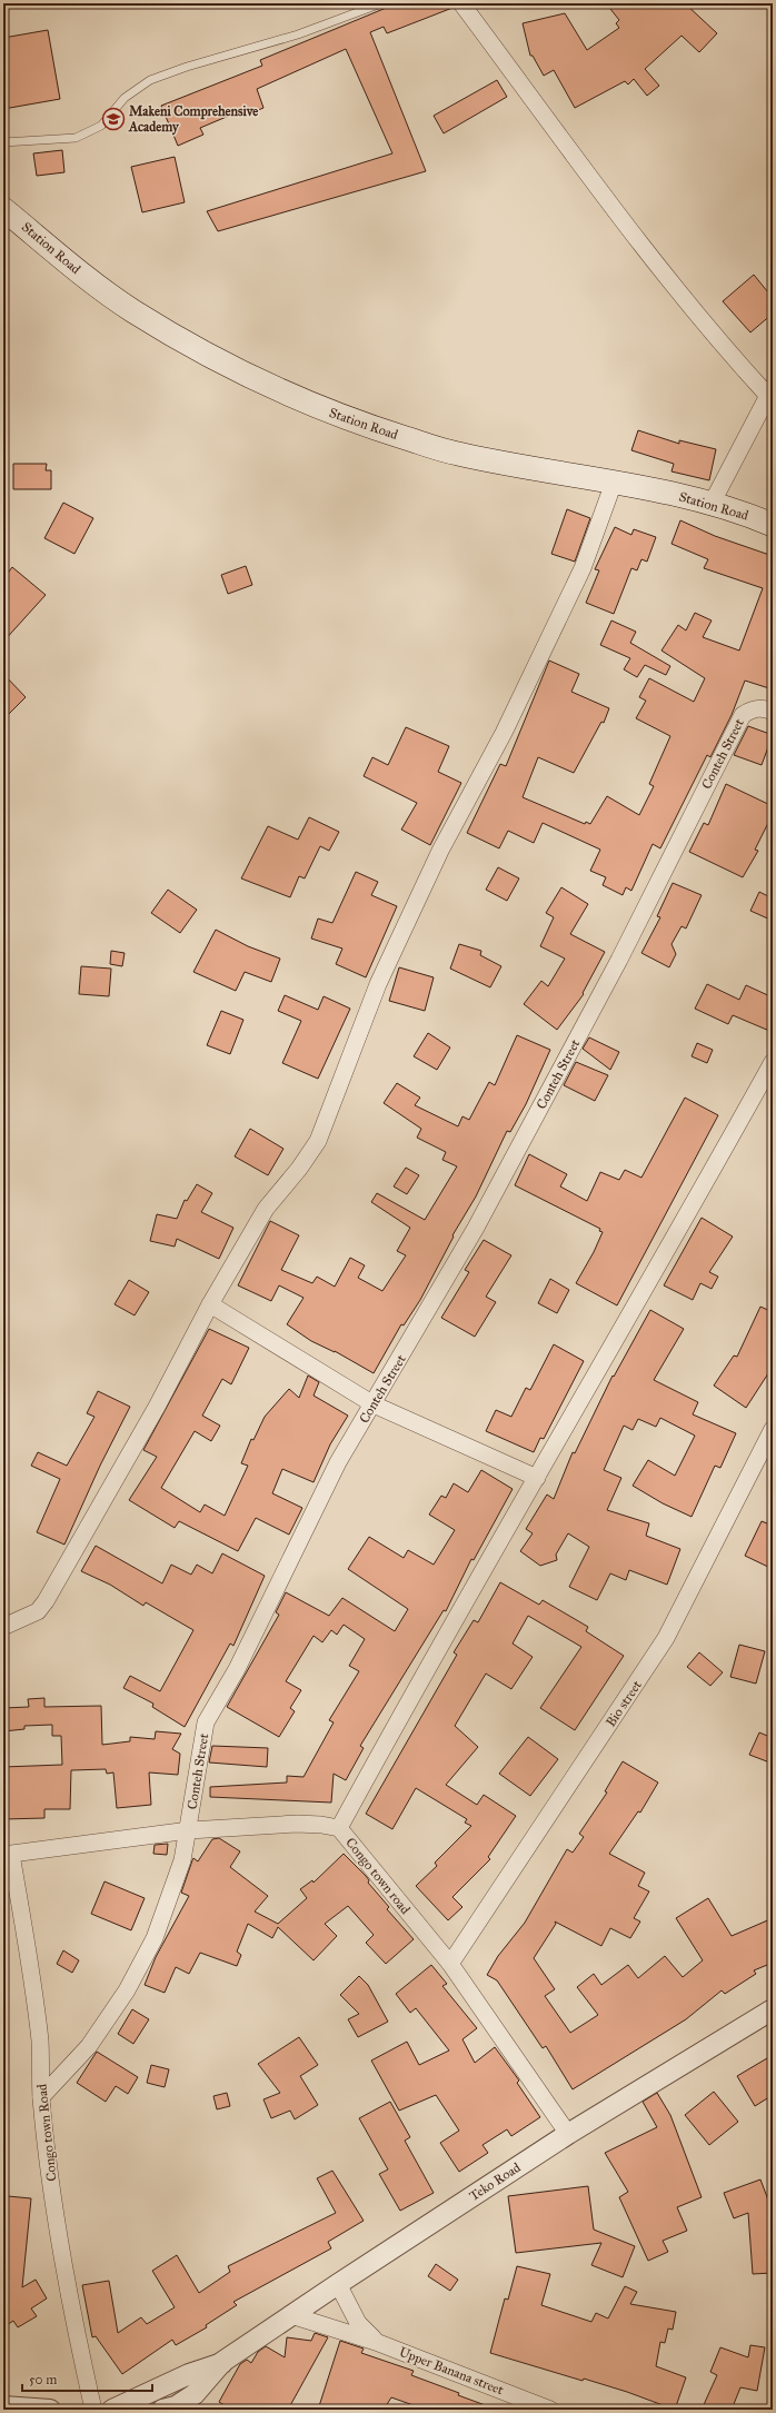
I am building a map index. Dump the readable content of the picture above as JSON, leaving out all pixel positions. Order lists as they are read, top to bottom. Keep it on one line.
{"streets":{"main road":["Station Road"],"street":["Conteh Street","Bio street","Congo town road","Congo town Road","Teko Road","Upper Banana street"]},"crossings":[["Conteh Street","Congo town road"],["Conteh Street","Congo town Road"],["Bio street","Congo town road"],["Congo town road","Congo town Road"],["Congo town road","Teko Road"],["Teko Road","Upper Banana street"]],"places":{"school or university":["Makeni Comprehensive Academy"]},"scale_bar":"50 m"}
